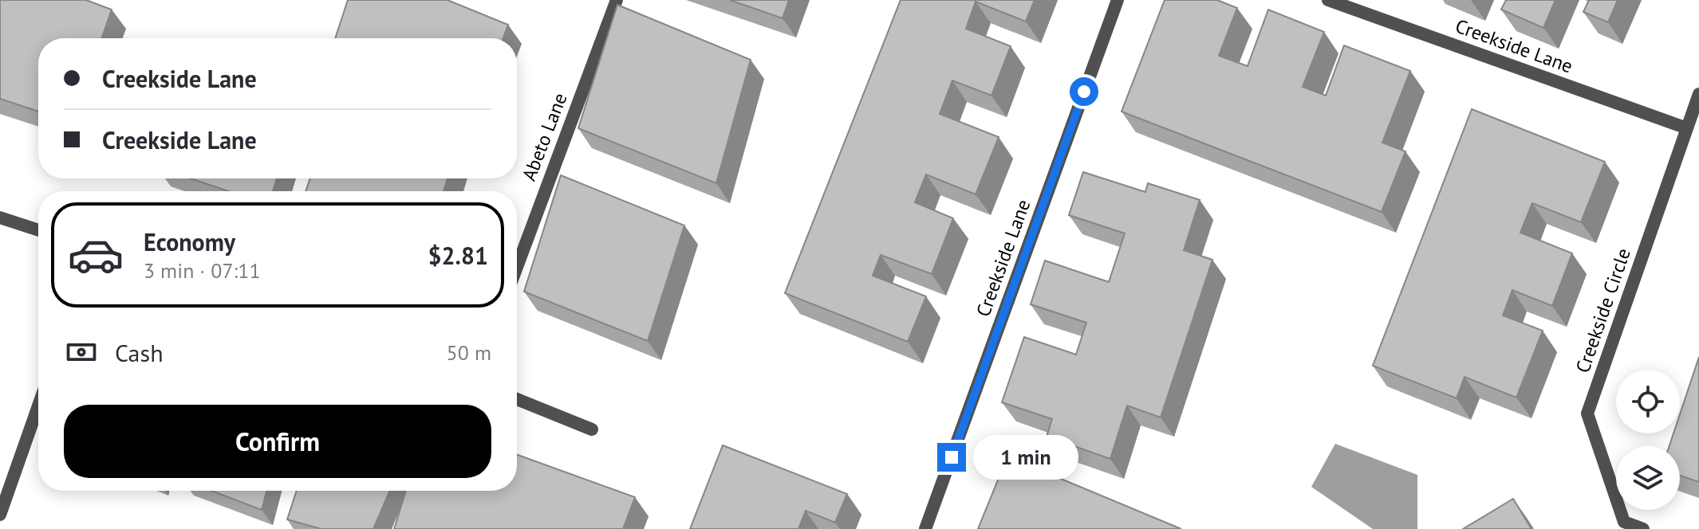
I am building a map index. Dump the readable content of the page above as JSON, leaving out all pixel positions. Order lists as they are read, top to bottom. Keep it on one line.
{"streets":{"street":["Creekside Lane","Abeto Lane","Creekside Circle"]},"crossings":[["Creekside Lane","Creekside Circle"]],"page":{"banner":["Creekside Lane","Creekside Lane"],"list":[{"name":"Economy","note":"3 min · 07:11","value":"$2.81"}],"pay":["Cash","50 m"],"buttons":"Confirm","bubble":"1 min"}}
